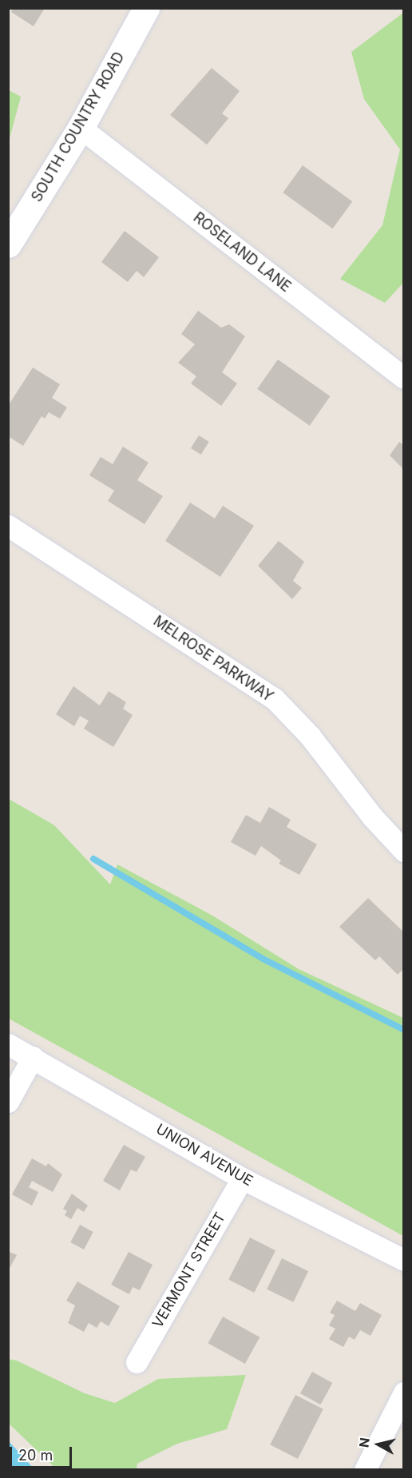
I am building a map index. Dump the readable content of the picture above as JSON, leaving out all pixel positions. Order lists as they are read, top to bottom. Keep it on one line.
{"streets":{"main road":["SOUTH COUNTRY ROAD"],"street":["ROSELAND LANE","MELROSE PARKWAY","UNION AVENUE","VERMONT STREET"]},"crossings":[["SOUTH COUNTRY ROAD","ROSELAND LANE"],["UNION AVENUE","VERMONT STREET"]],"scale_bar":"20 m","north":"left"}
